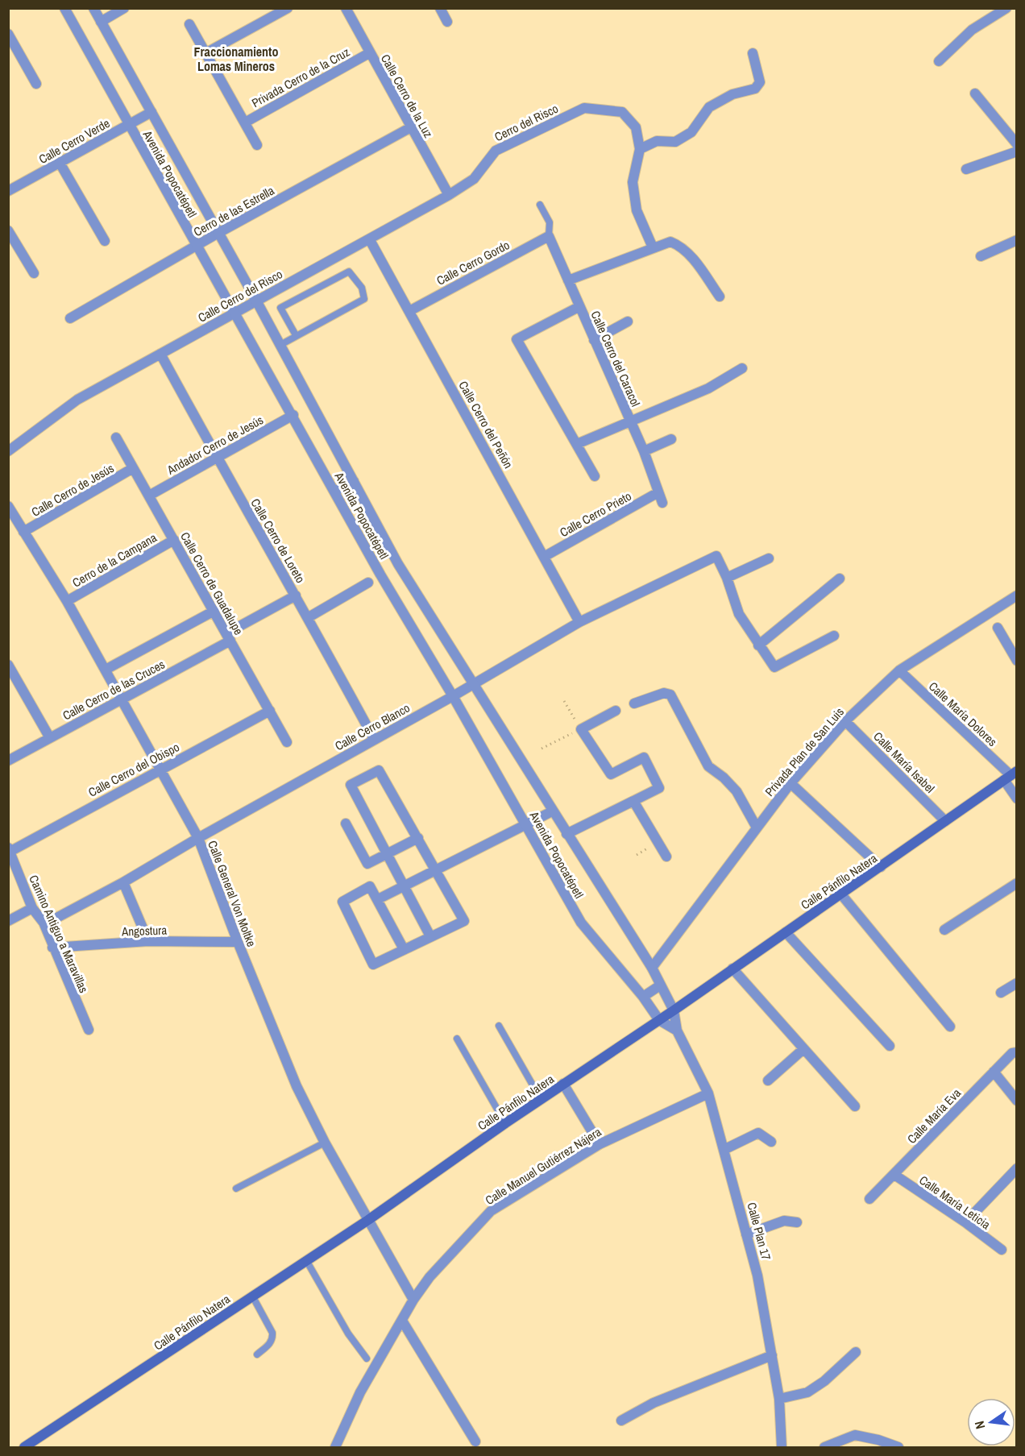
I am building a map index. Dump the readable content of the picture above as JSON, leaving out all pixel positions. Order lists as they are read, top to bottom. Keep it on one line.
{"streets":{"main road":["Calle Pánfilo Natera"],"street":["Privada Cerro de la Cruz","Calle Cerro de la Luz","Cerro del Risco","Calle Cerro Verde","Avenida Popocatépetl","Cerro de las Estrella","Calle Cerro Gordo","Calle Cerro del Risco","Calle Cerro del Caracol","Calle Cerro del Peñón","Andador Cerro de Jesús","Calle Cerro de Jesús","Calle Cerro Prieto","Calle Cerro de Loreto","Cerro de la Campana","Calle Cerro de Guadalupe","Calle Cerro de las Cruces","Calle María Dolores","Calle Cerro Blanco","Privada Plan de San Luis","Calle María Isabel","Calle Cerro del Obispo","Calle General Von Moltke","Angostura","Camino Antiguo a Maravillas","Calle María Eva","Calle Manuel Gutiérrez Nájera","Calle María Leticia","Calle Plan 17"]},"crossings":[["Privada Cerro de la Cruz","Calle Cerro de la Luz"],["Calle Cerro de la Luz","Cerro de las Estrella"],["Calle Cerro de la Luz","Calle Cerro del Risco"],["Cerro del Risco","Calle Cerro del Risco"],["Calle Cerro Verde","Avenida Popocatépetl"],["Avenida Popocatépetl","Cerro de las Estrella"],["Avenida Popocatépetl","Calle Cerro del Risco"],["Avenida Popocatépetl","Andador Cerro de Jesús"],["Avenida Popocatépetl","Calle Cerro Blanco"],["Avenida Popocatépetl","Privada Plan de San Luis"],["Avenida Popocatépetl","Calle Pánfilo Natera"],["Avenida Popocatépetl","Calle Plan 17"],["Calle Cerro Gordo","Calle Cerro del Caracol"],["Calle Cerro Gordo","Calle Cerro del Peñón"],["Calle Cerro del Risco","Calle Cerro del Peñón"],["Calle Cerro del Risco","Calle Cerro de Loreto"],["Calle Cerro del Caracol","Calle Cerro Prieto"],["Calle Cerro del Peñón","Calle Cerro Prieto"],["Calle Cerro del Peñón","Calle Cerro Blanco"],["Andador Cerro de Jesús","Calle Cerro de Loreto"],["Andador Cerro de Jesús","Calle Cerro de Guadalupe"],["Calle Cerro de Jesús","Calle Cerro de Guadalupe"],["Calle Cerro de Jesús","Calle General Von Moltke"],["Calle Cerro de Loreto","Calle Cerro de las Cruces"],["Calle Cerro de Loreto","Calle Cerro Blanco"],["Cerro de la Campana","Calle Cerro de Guadalupe"],["Cerro de la Campana","Calle General Von Moltke"],["Calle Cerro de Guadalupe","Calle Cerro de las Cruces"],["Calle Cerro de Guadalupe","Calle Cerro del Obispo"],["Calle Cerro de las Cruces","Calle General Von Moltke"],["Calle María Dolores","Privada Plan de San Luis"],["Calle María Dolores","Calle Pánfilo Natera"],["Calle Cerro Blanco","Calle General Von Moltke"],["Calle Cerro Blanco","Camino Antiguo a Maravillas"],["Privada Plan de San Luis","Calle María Isabel"],["Calle María Isabel","Calle Pánfilo Natera"],["Calle Cerro del Obispo","Calle General Von Moltke"],["Calle Cerro del Obispo","Camino Antiguo a Maravillas"],["Calle Pánfilo Natera","Calle General Von Moltke"],["Calle Pánfilo Natera","Calle Plan 17"],["Calle General Von Moltke","Angostura"],["Calle General Von Moltke","Calle Manuel Gutiérrez Nájera"],["Angostura","Camino Antiguo a Maravillas"],["Calle María Eva","Calle María Leticia"],["Calle Manuel Gutiérrez Nájera","Calle Plan 17"]],"districts":["Fraccionamiento Lomas Mineros"],"north":"left"}
